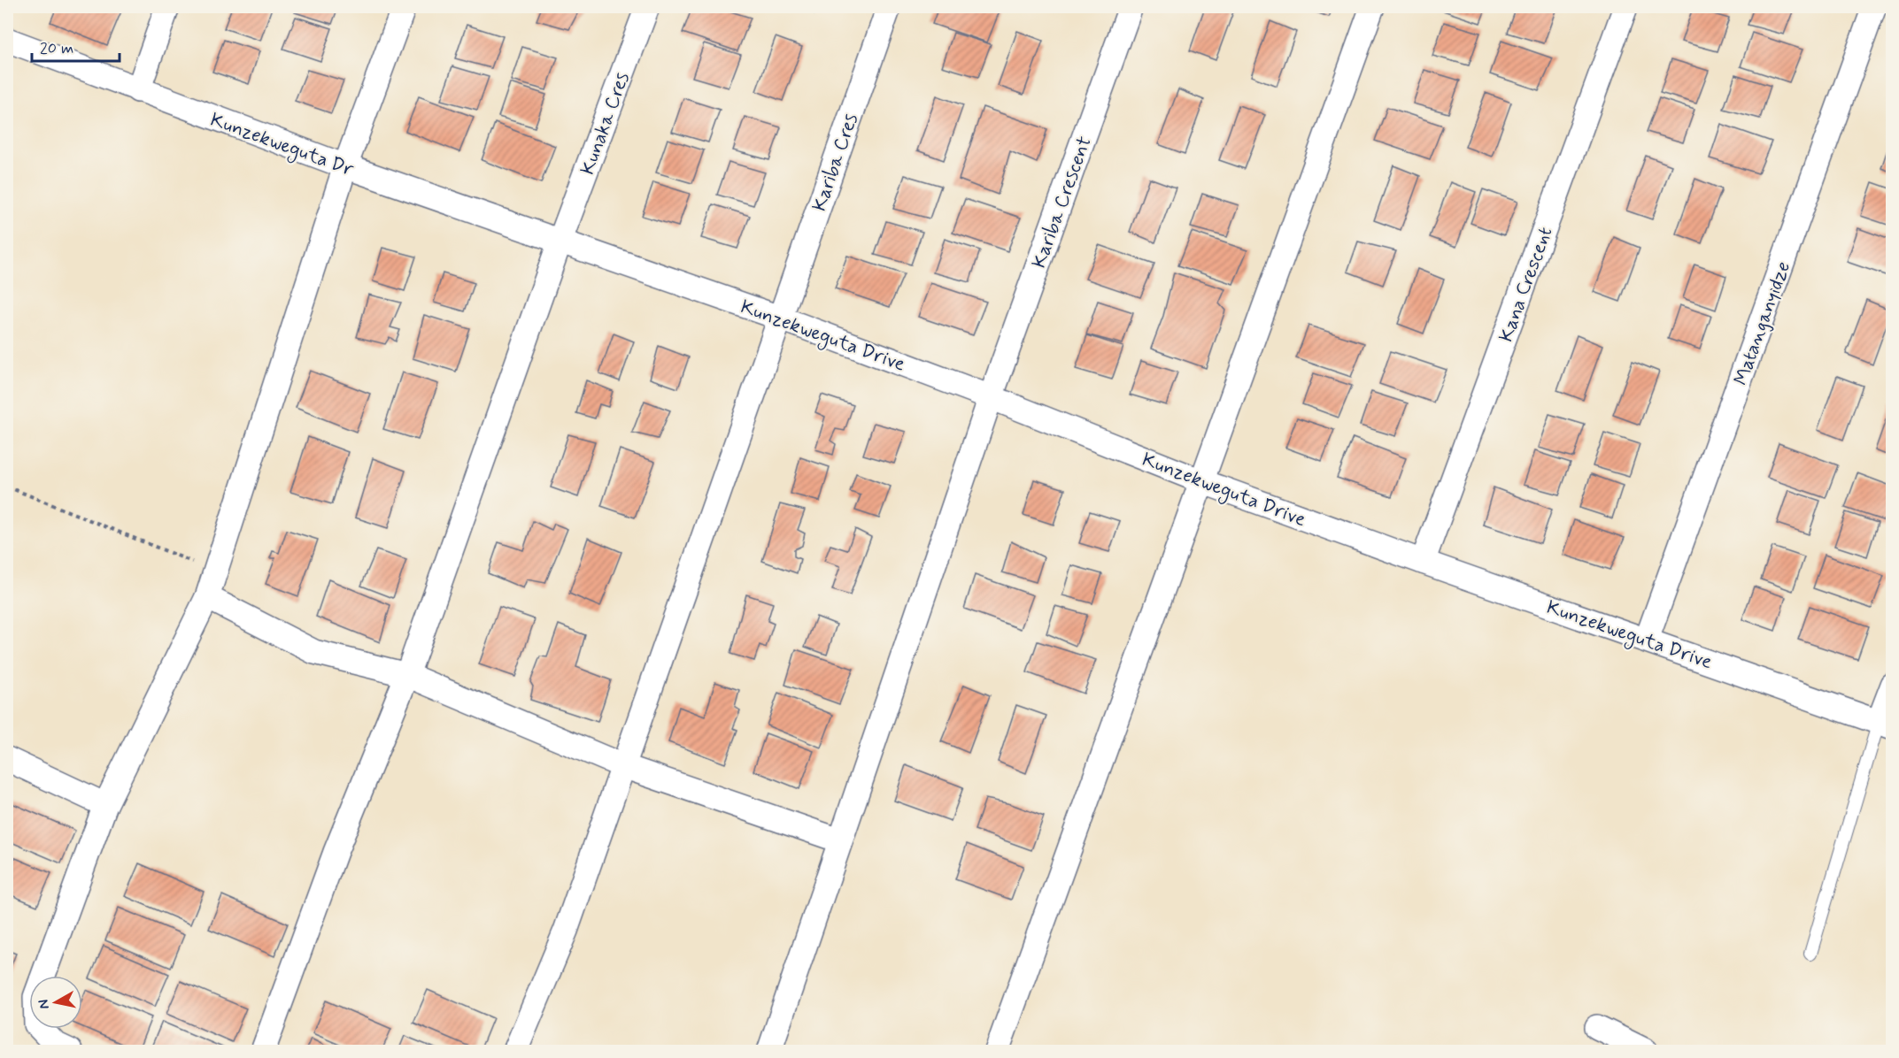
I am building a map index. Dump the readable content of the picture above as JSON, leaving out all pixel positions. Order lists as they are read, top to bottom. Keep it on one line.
{"streets":{"street":["Kunaka Cres","Kunzekweguta Dr","Kariba Cres","Kariba Crescent","Kana Crescent","Matanganyidze","Kunzekweguta Drive"]},"crossings":[["Kunaka Cres","Kunzekweguta Dr"],["Kunaka Cres","Kunzekweguta Drive"],["Kunzekweguta Dr","Kunzekweguta Drive"],["Kariba Cres","Kunzekweguta Drive"],["Kariba Crescent","Kunzekweguta Drive"],["Kana Crescent","Kunzekweguta Drive"],["Matanganyidze","Kunzekweguta Drive"]],"scale_bar":"20 m","north":"left"}
